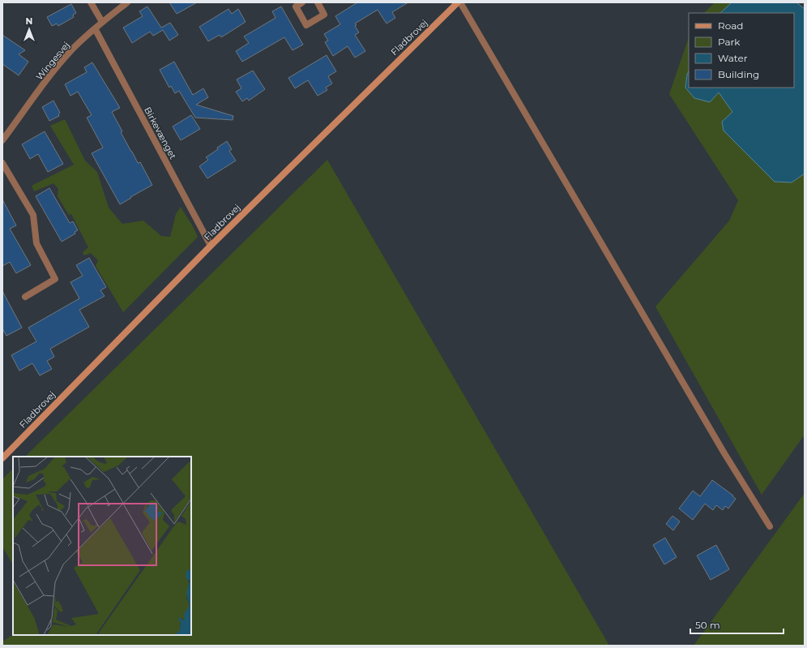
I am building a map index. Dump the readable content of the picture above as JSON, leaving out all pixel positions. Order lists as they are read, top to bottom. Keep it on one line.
{"streets":{"main road":["Fladbrovej"],"street":["Wingesvej","Birkevænget"]},"crossings":[["Fladbrovej","Birkevænget"],["Wingesvej","Birkevænget"]],"legend":["Road","Park","Water","Building"],"scale_bar":"50 m","north":"top"}
